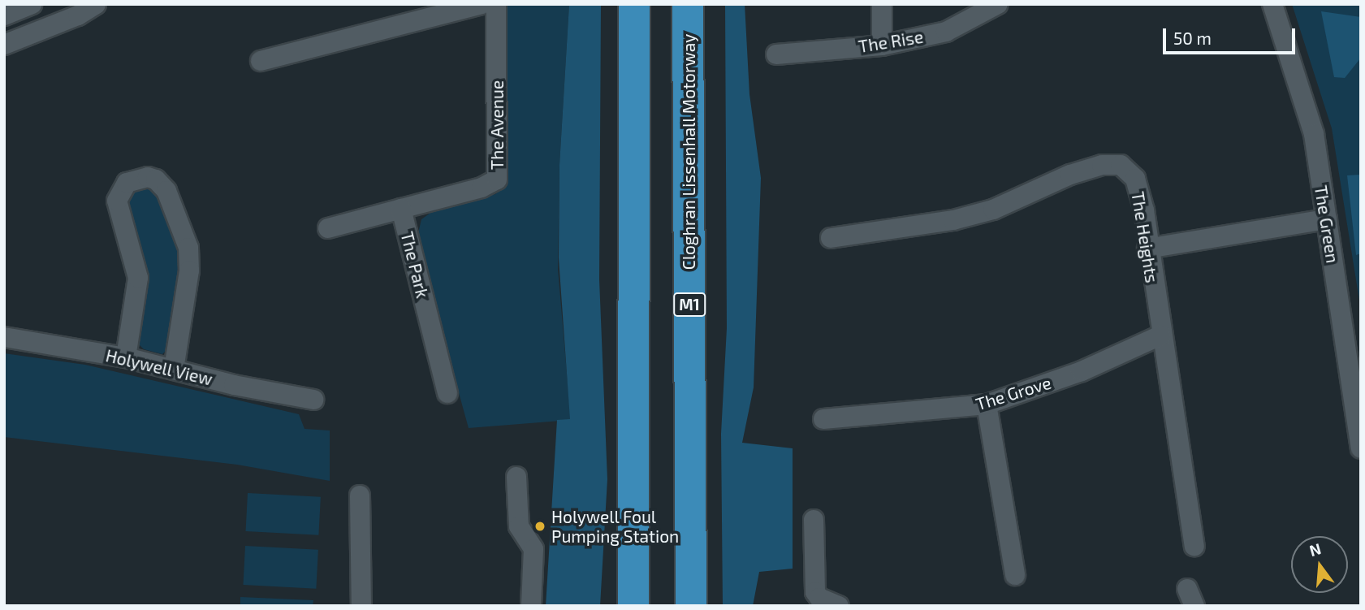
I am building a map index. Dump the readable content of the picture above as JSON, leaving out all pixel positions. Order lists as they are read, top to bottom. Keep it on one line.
{"streets":{"highway":["Cloghran Lissenhall Motorway","M1"],"street":["The Rise","The Avenue","The Green","The Heights","The Park","Holywell View","The Grove"]},"crossings":[["The Avenue","The Park"],["The Heights","The Grove"]],"places":["Holywell Foul Pumping Station"],"scale_bar":"50 m","north":"top"}
